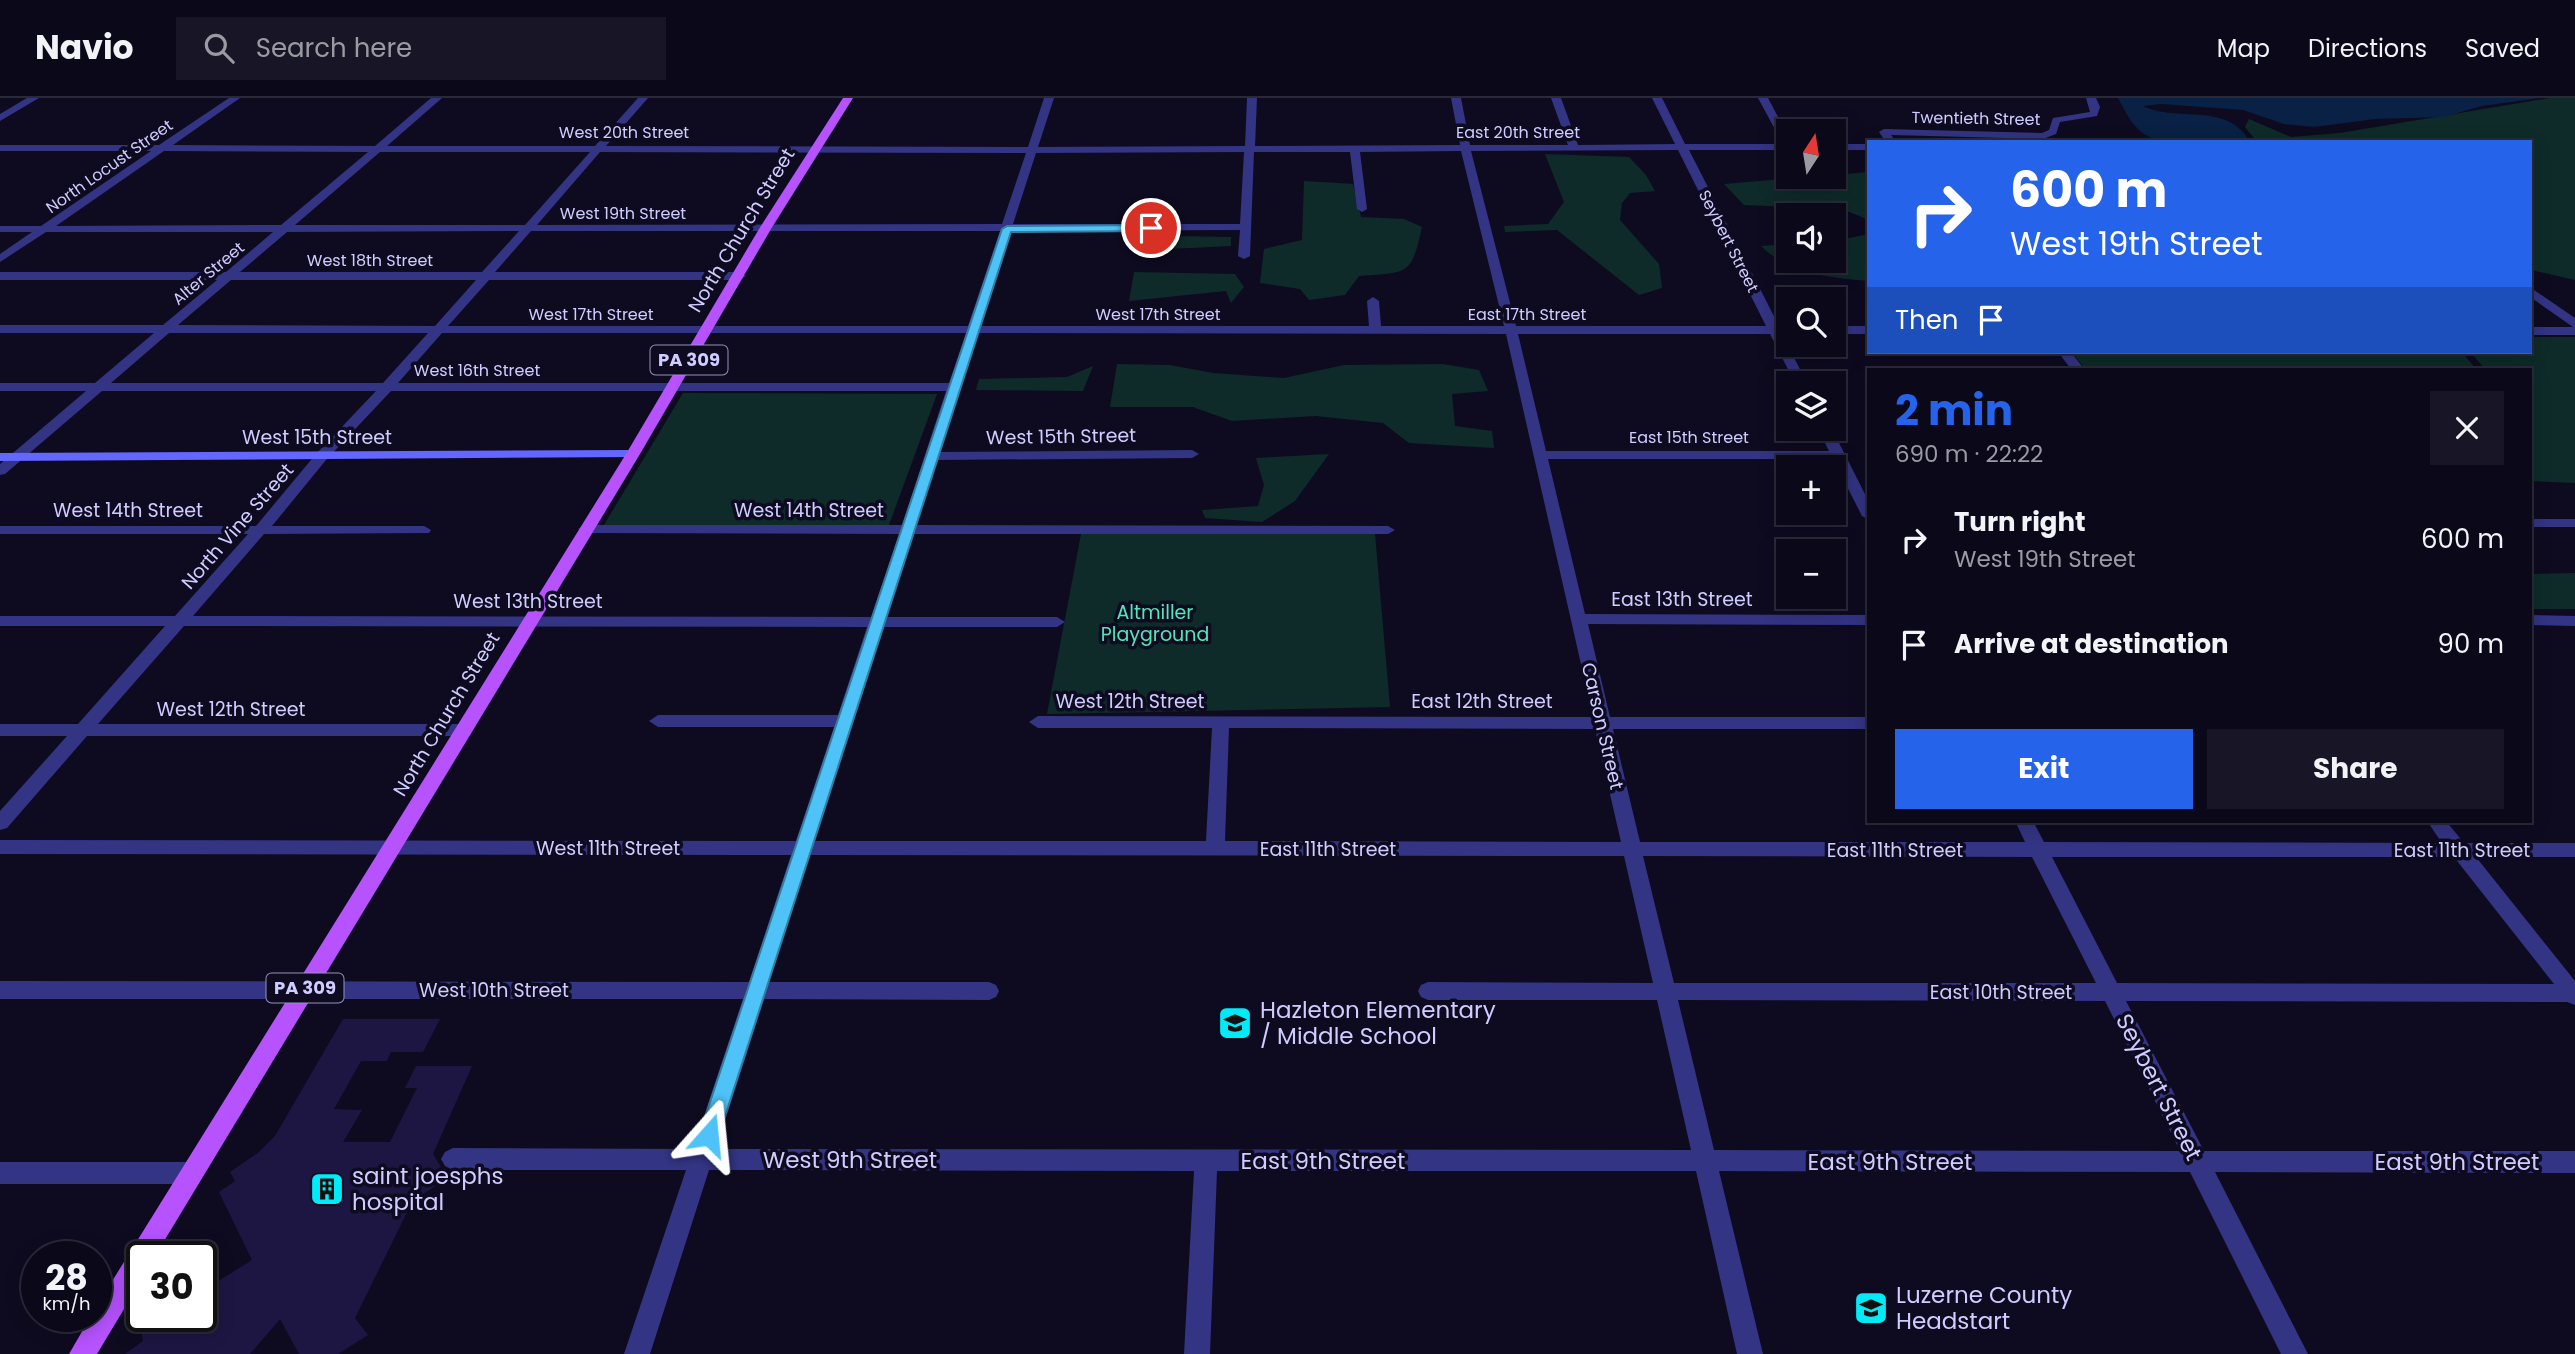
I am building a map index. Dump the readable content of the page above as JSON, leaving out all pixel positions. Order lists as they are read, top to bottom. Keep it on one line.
{"streets":{"main road":["North Church Street","PA 309","West 15th Street"],"street":["Twentieth Street","West 20th Street","East 20th Street","North Locust Street","West 19th Street","Seybert Street","West 18th Street","Alter Street","West 17th Street","East 17th Street","West 16th Street","East 15th Street","West 14th Street","North Vine Street","East 13th Street","West 13th Street","West 12th Street","East 12th Street","Carson Street","West 11th Street","East 11th Street","West 10th Street","East 10th Street","West 9th Street","East 9th Street"]},"crossings":[["West 20th Street","East 20th Street"],["West 20th Street","North Locust Street"],["West 20th Street","North Church Street"],["West 20th Street","Alter Street"],["West 20th Street","North Vine Street"],["East 20th Street","Seybert Street"],["East 20th Street","Carson Street"],["North Locust Street","West 19th Street"],["West 19th Street","North Church Street"],["West 19th Street","Alter Street"],["West 19th Street","North Vine Street"],["North Church Street","West 18th Street"],["North Church Street","West 17th Street"],["North Church Street","West 16th Street"],["North Church Street","West 15th Street"],["North Church Street","West 14th Street"],["North Church Street","West 13th Street"],["North Church Street","West 12th Street"],["North Church Street","West 11th Street"],["North Church Street","West 10th Street"],["Seybert Street","East 11th Street"],["Seybert Street","East 10th Street"],["Seybert Street","East 9th Street"],["West 18th Street","Alter Street"],["West 18th Street","North Vine Street"],["Alter Street","West 17th Street"],["Alter Street","West 16th Street"],["Alter Street","West 15th Street"],["West 17th Street","East 17th Street"],["West 17th Street","North Vine Street"],["East 17th Street","Carson Street"],["West 16th Street","North Vine Street"],["West 15th Street","North Vine Street"],["East 15th Street","Carson Street"],["West 14th Street","North Vine Street"],["North Vine Street","West 13th Street"],["North Vine Street","West 12th Street"],["East 13th Street","Carson Street"],["West 12th Street","East 12th Street"],["East 12th Street","Carson Street"],["Carson Street","East 11th Street"],["Carson Street","East 10th Street"],["Carson Street","East 9th Street"],["West 11th Street","East 11th Street"],["West 9th Street","East 9th Street"]],"parks":["Altmiller Playground"],"places":{"school or university":["Hazleton Elementary / Middle School","Luzerne County Headstart"],"building":["saint joesphs hospital"]},"north":"top","page":{"header":"Navio","search":"Search here","nav":["Map","Directions","Saved"],"map_buttons":["+","−"],"turn":["600 m","West 19th Street"],"then":"Then","heading":["2 min","690 m · 22:22"],"list":[{"name":"Turn right","note":"West 19th Street","value":"600 m"},{"name":"Arrive at destination","value":"90 m"}],"buttons":["Exit","Share"],"speed":"28 km/h","limit":"30"}}
